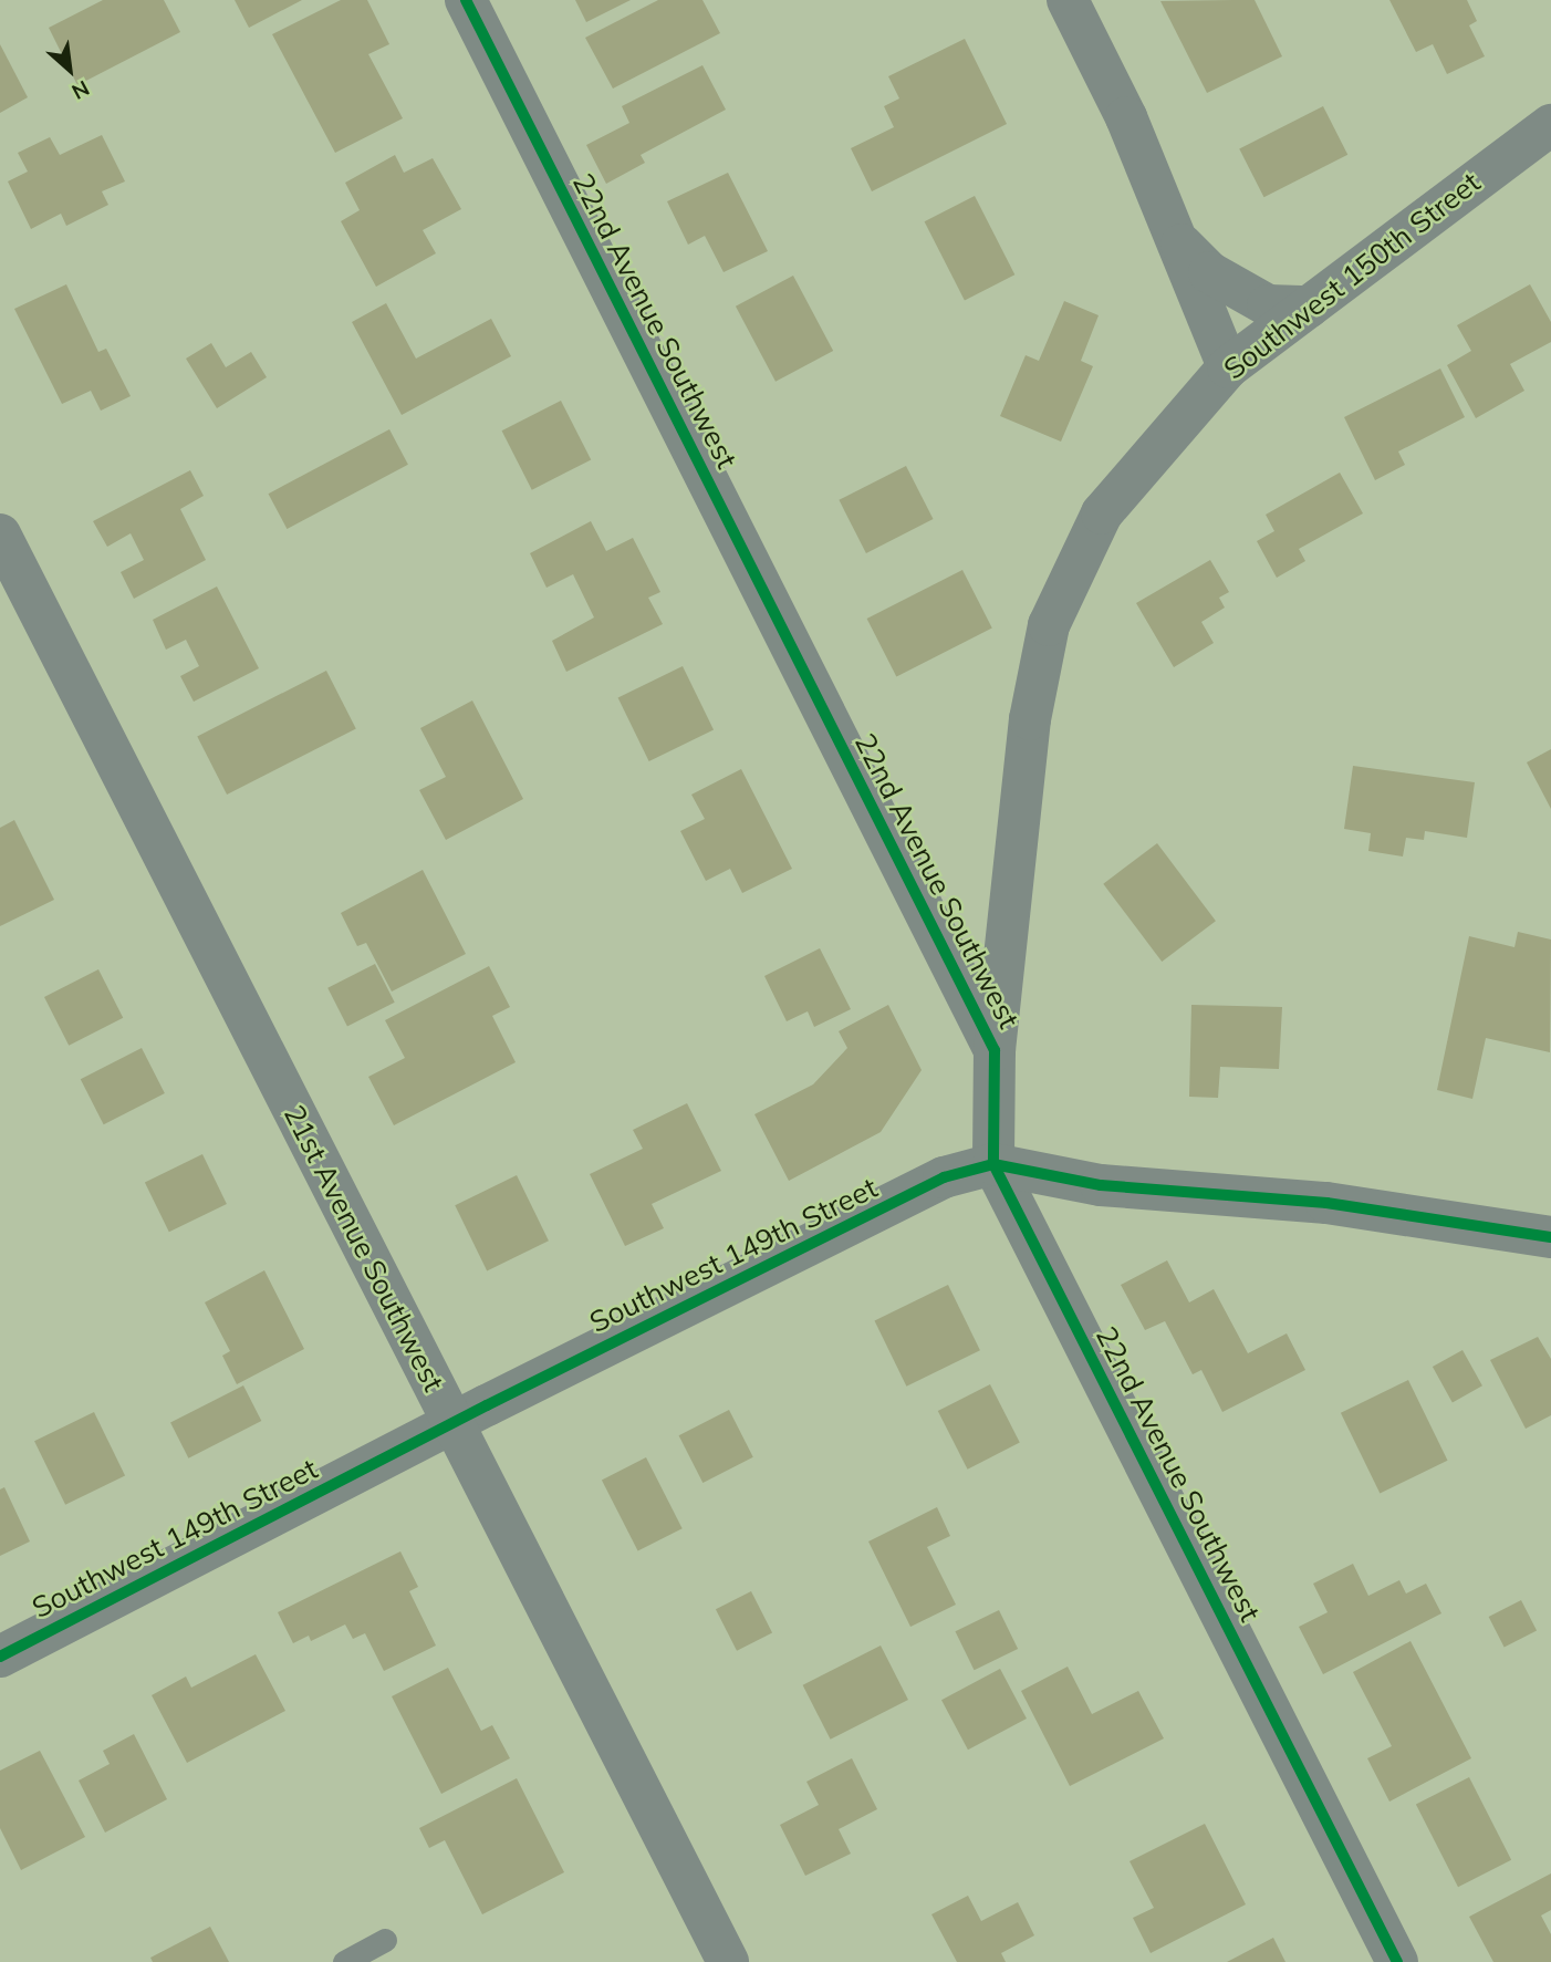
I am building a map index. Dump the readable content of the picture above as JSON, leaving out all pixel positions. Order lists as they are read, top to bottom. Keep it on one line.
{"streets":{"street":["Southwest 150th Street","22nd Avenue Southwest","21st Avenue Southwest","Southwest 149th Street"]},"crossings":[["Southwest 150th Street","22nd Avenue Southwest"],["22nd Avenue Southwest","Southwest 149th Street"],["21st Avenue Southwest","Southwest 149th Street"]],"north":"bottom right"}
